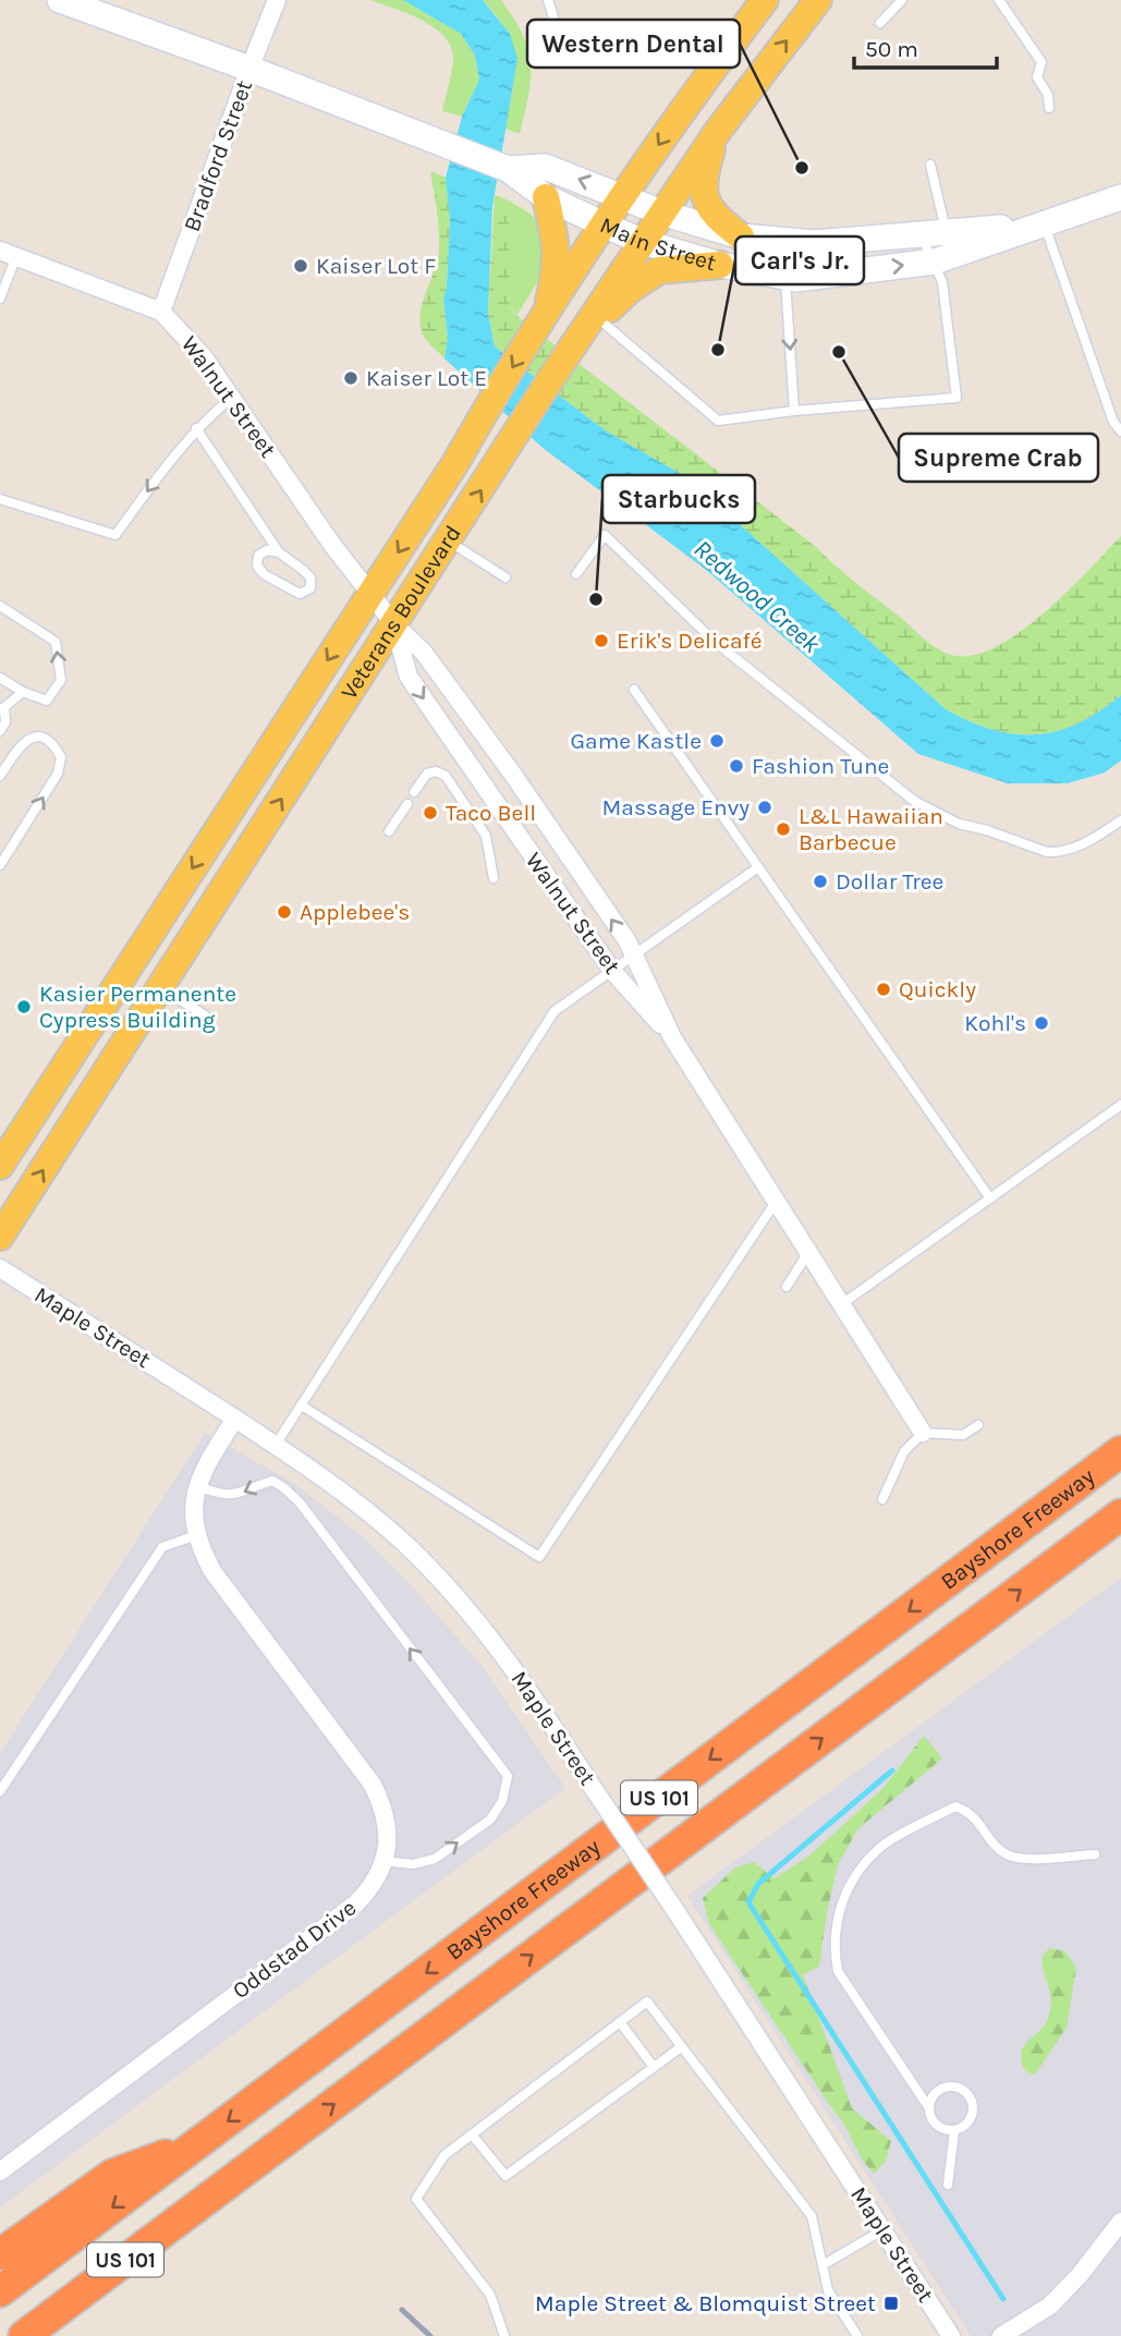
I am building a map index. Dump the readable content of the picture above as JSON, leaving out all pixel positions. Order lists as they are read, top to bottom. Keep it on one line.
{"streets":{"highway":["Bayshore Freeway","US 101"],"main road":["Veterans Boulevard"],"street":["Bradford Street","Main Street","Walnut Street","Maple Street","Oddstad Drive"]},"crossings":[["Bradford Street","Main Street"],["Bradford Street","Walnut Street"],["Main Street","Veterans Boulevard"],["Walnut Street","Veterans Boulevard"],["Maple Street","Oddstad Drive"]],"water":["Redwood Creek"],"places":{"other":["Western Dental","Kaiser Lot F","Carl's Jr.","Supreme Crab","Kaiser Lot E","Starbucks","Erik's Delicafé","Game Kastle","Fashion Tune","Massage Envy","Taco Bell","L&L Hawaiian Barbecue","Dollar Tree","Applebee's","Quickly","Kasier Permanente Cypress Building","Kohl's"],"transit":["Maple Street & Blomquist Street"]},"scale_bar":"50 m"}
